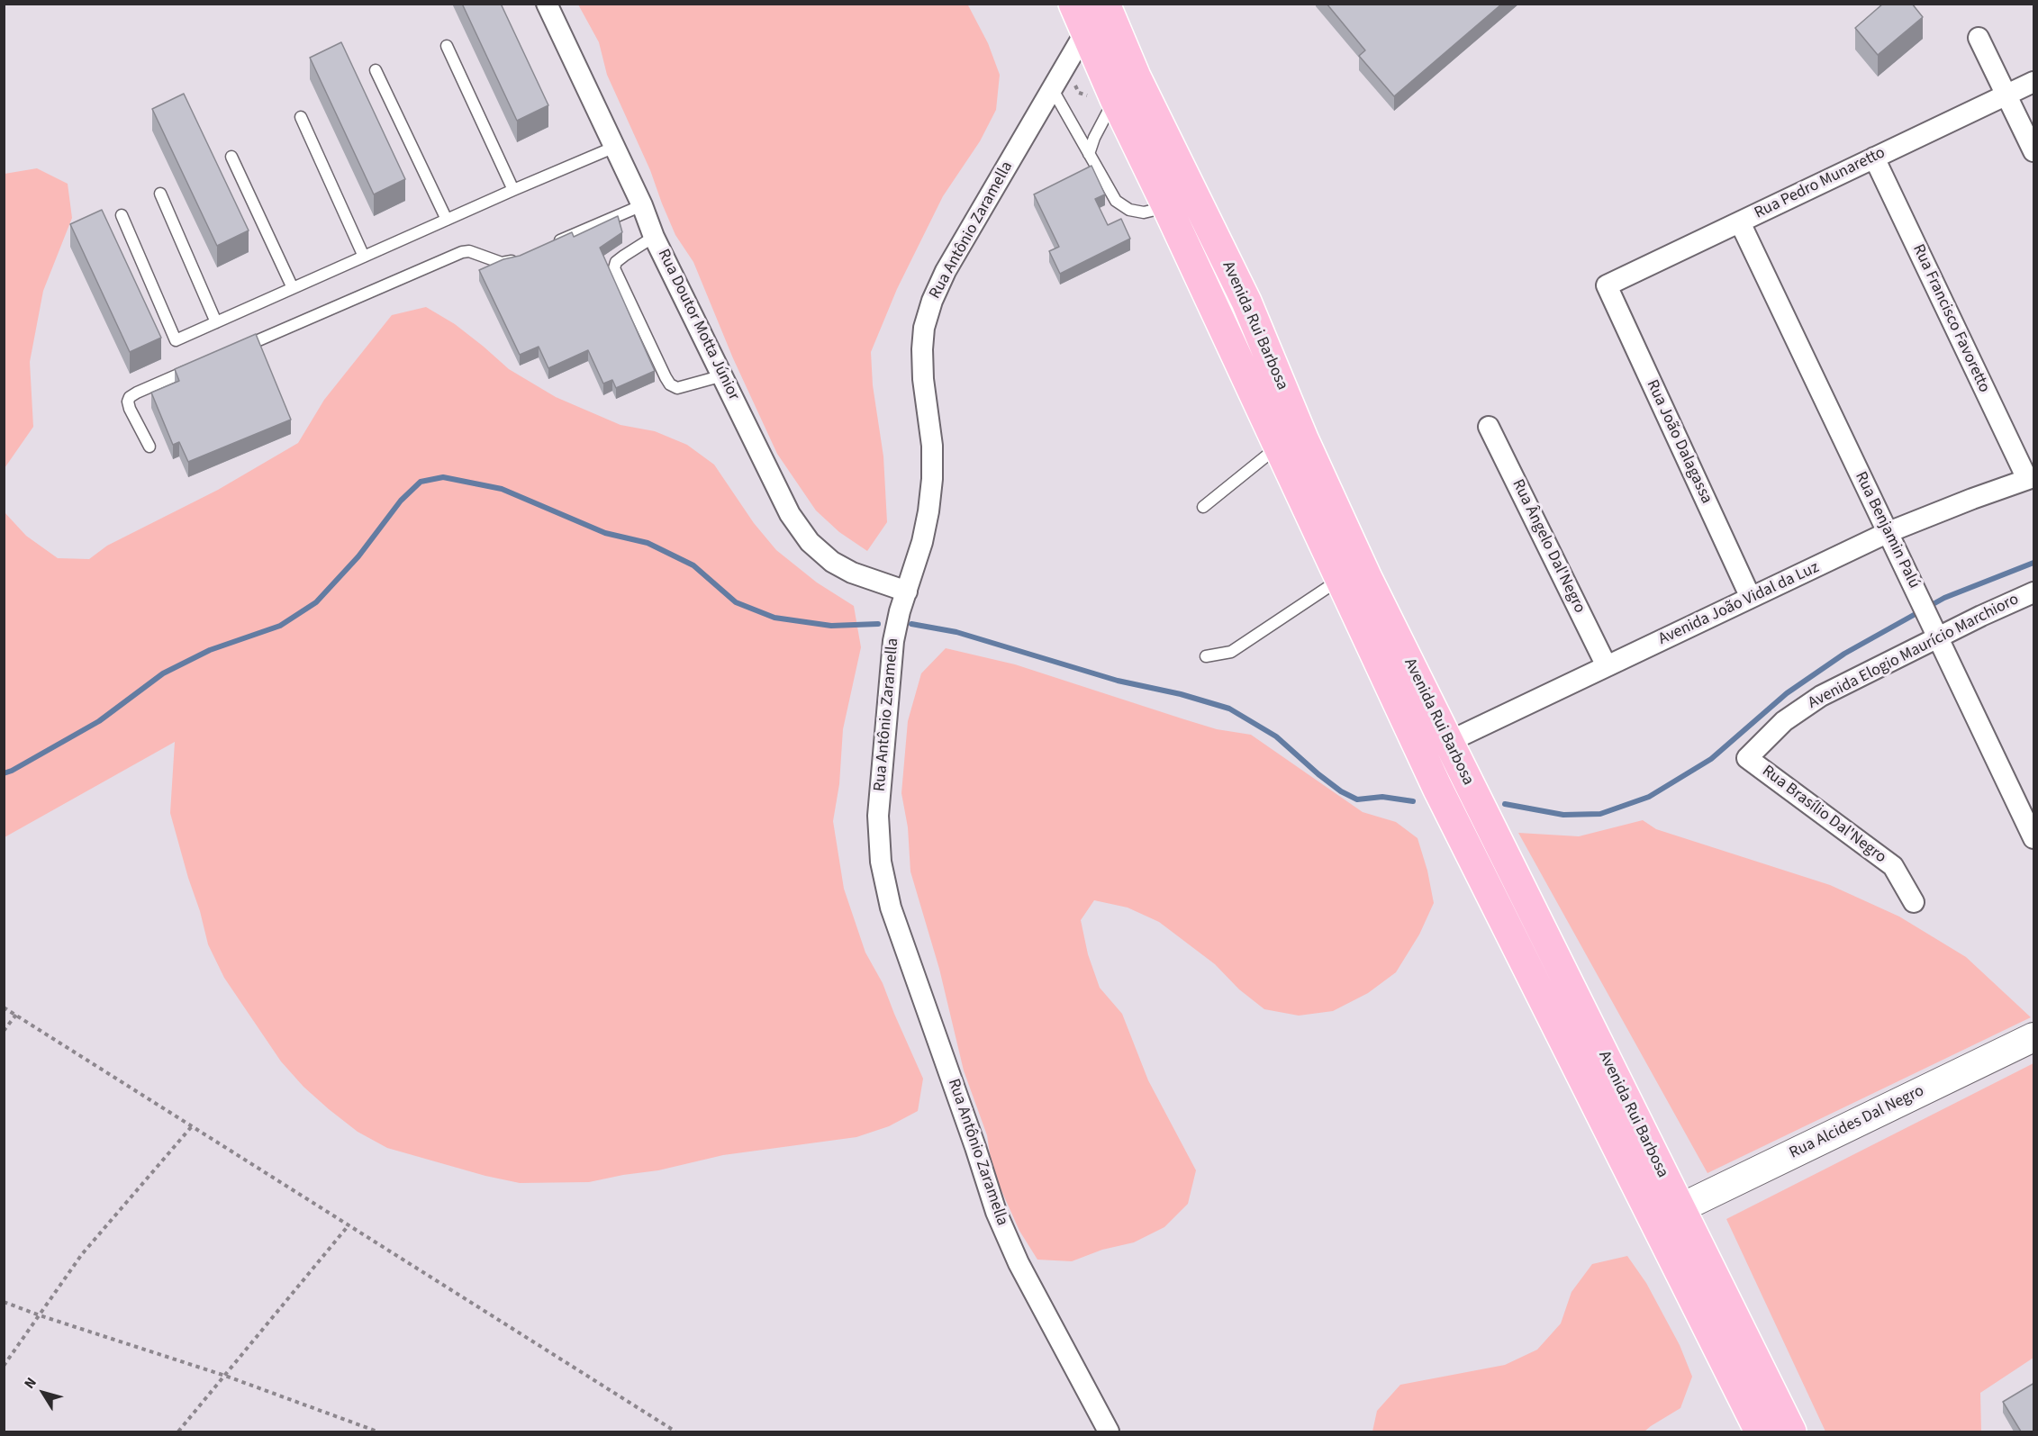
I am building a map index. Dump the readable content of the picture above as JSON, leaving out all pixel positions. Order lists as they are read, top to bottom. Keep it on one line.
{"streets":{"main road":["Avenida Rui Barbosa","Rua Alcides Dal Negro"],"street":["Rua Pedro Munaretto","Rua Antônio Zaramella","Rua Francisco Favoretto","Rua Doutor Motta Júnior","Rua João Dalagassa","Rua Benjamin Palú","Rua Ângelo Dal'Negro","Avenida João Vidal da Luz","Avenida Elogio Maurício Marchioro","Rua Brasílio Dal'Negro"]},"crossings":[["Rua Pedro Munaretto","Rua Francisco Favoretto"],["Rua Pedro Munaretto","Rua João Dalagassa"],["Rua Pedro Munaretto","Rua Benjamin Palú"],["Rua Antônio Zaramella","Rua Doutor Motta Júnior"],["Rua Antônio Zaramella","Avenida Rui Barbosa"],["Rua Francisco Favoretto","Avenida João Vidal da Luz"],["Avenida Rui Barbosa","Avenida João Vidal da Luz"],["Avenida Rui Barbosa","Rua Alcides Dal Negro"],["Rua João Dalagassa","Avenida João Vidal da Luz"],["Rua Benjamin Palú","Avenida João Vidal da Luz"],["Rua Benjamin Palú","Avenida Elogio Maurício Marchioro"],["Rua Ângelo Dal'Negro","Avenida João Vidal da Luz"],["Avenida Elogio Maurício Marchioro","Rua Brasílio Dal'Negro"]],"north":"top left"}
